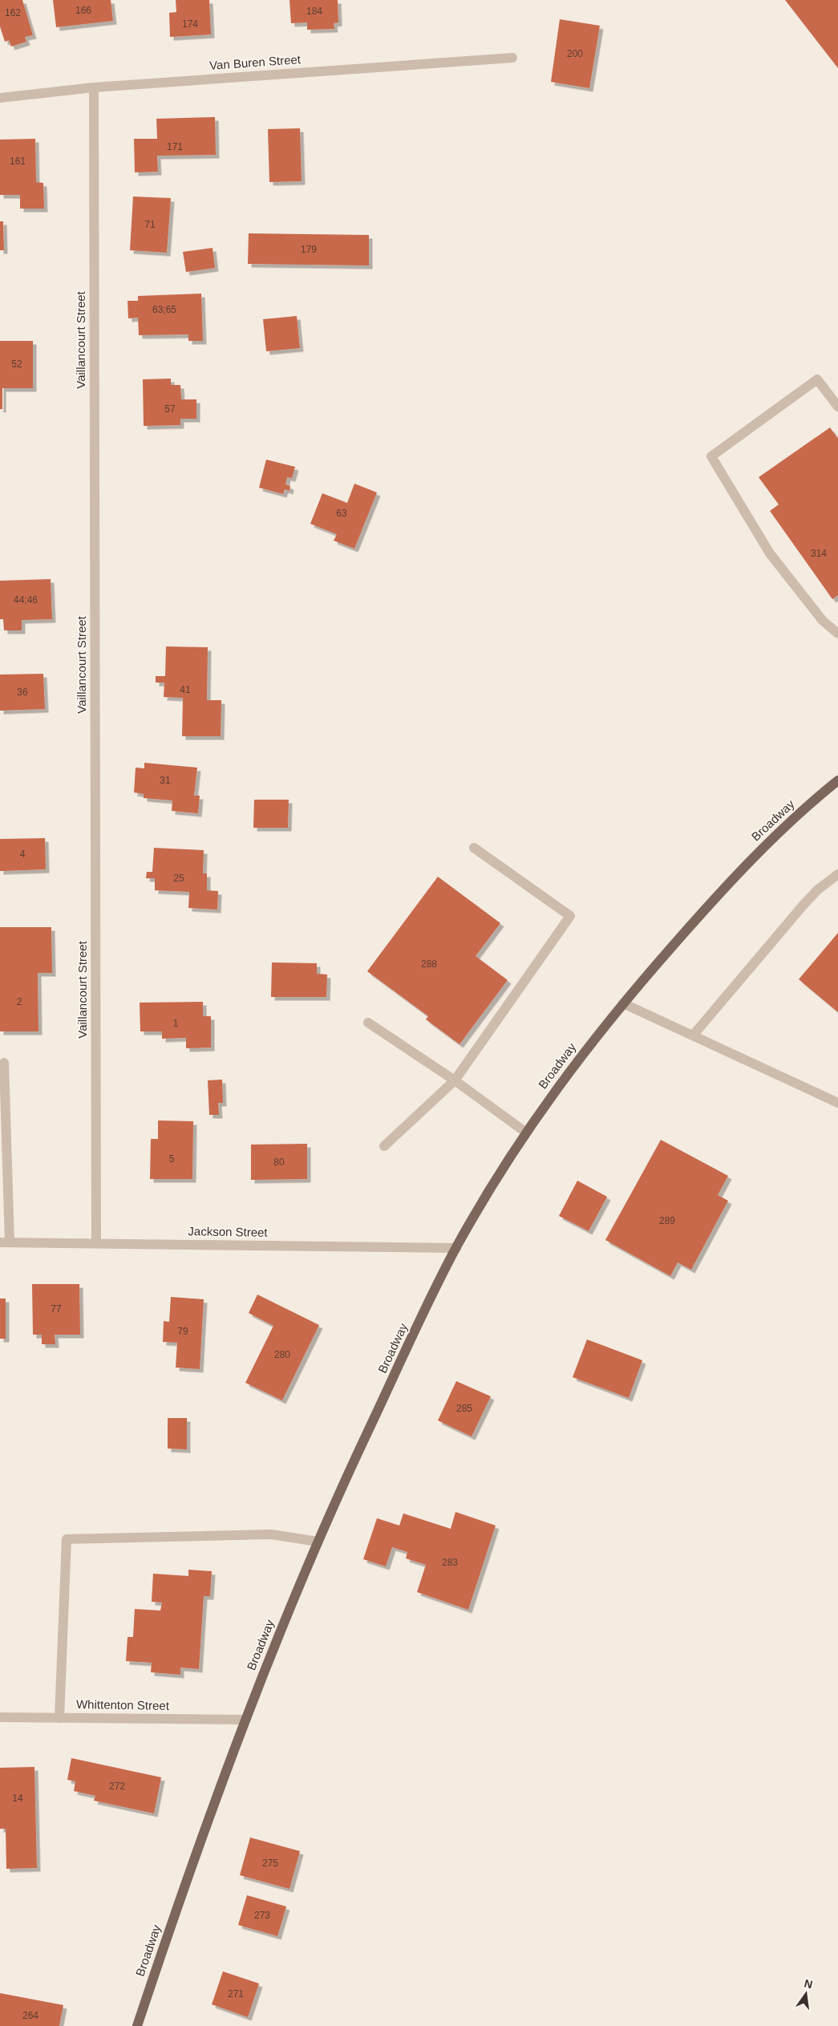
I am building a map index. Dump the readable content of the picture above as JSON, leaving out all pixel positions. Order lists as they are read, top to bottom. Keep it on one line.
{"streets":{"main road":["Broadway"],"street":["Van Buren Street","Vaillancourt Street","Jackson Street","Whittenton Street"]},"crossings":[["Van Buren Street","Vaillancourt Street"],["Vaillancourt Street","Jackson Street"],["Broadway","Jackson Street"],["Broadway","Whittenton Street"]],"house_numbers":["166","184","162","174","200","171","161","71","179","63;65","52","57","63","314","44;46","41","36","31","4","25","288","2","1","5","80","289","77","79","280","285","283","272","14","275","273","271","264"],"north":"top"}
